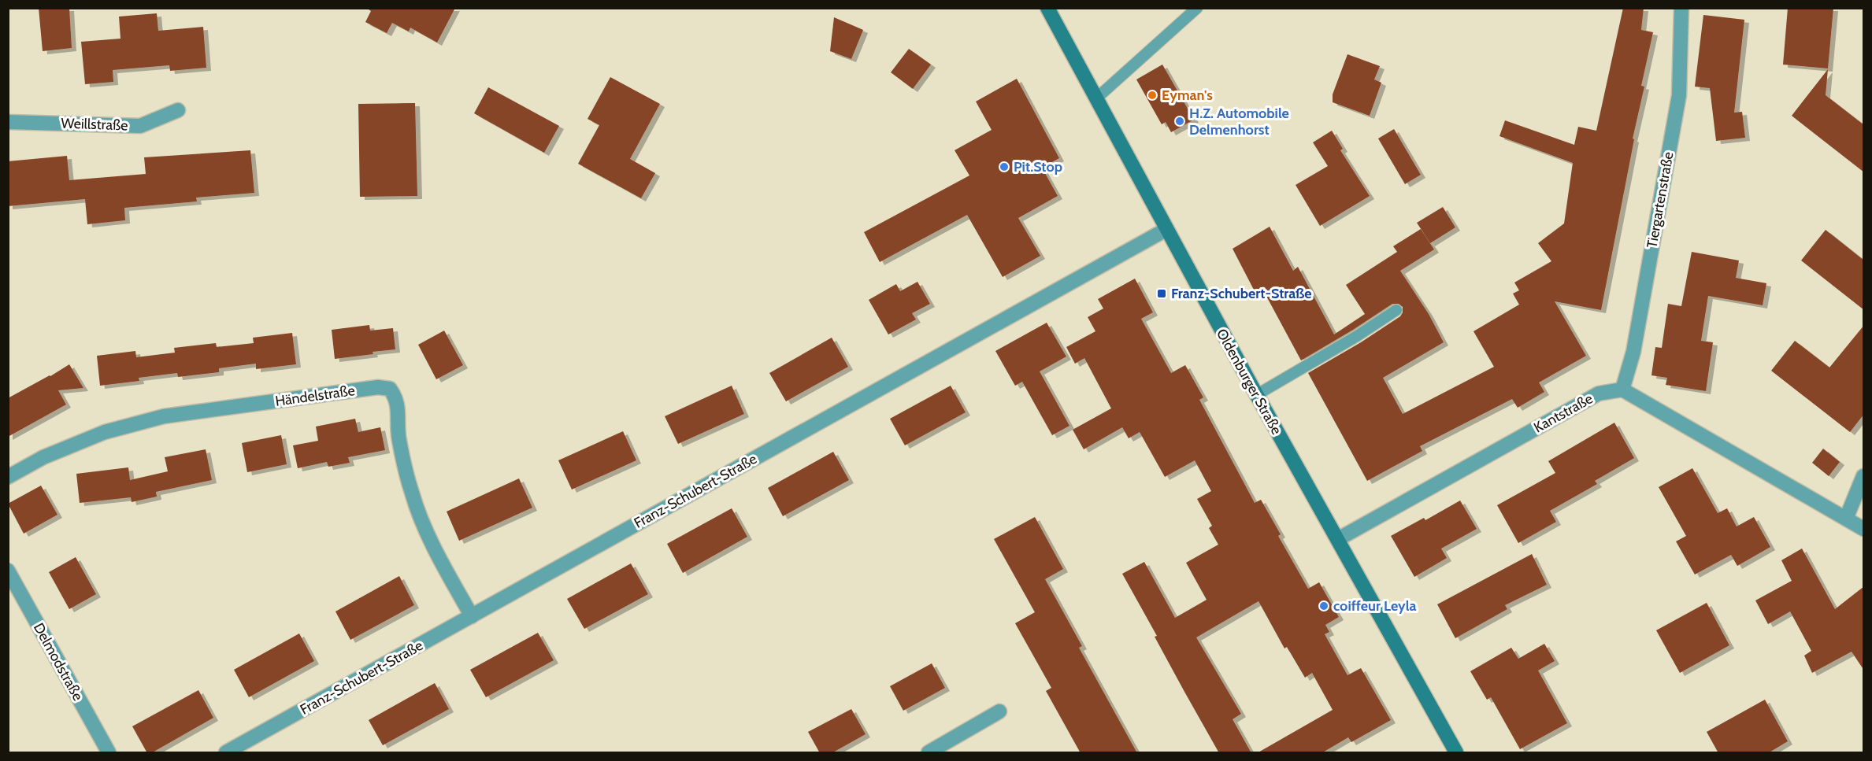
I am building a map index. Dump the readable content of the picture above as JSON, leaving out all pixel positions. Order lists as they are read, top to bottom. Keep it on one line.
{"streets":{"main road":["Oldenburger Straße"],"street":["Weillstraße","Tiergartenstraße","Händelstraße","Kantstraße","Franz-Schubert-Straße","Delmodstraße"]},"crossings":[["Tiergartenstraße","Kantstraße"],["Oldenburger Straße","Kantstraße"],["Oldenburger Straße","Franz-Schubert-Straße"],["Händelstraße","Franz-Schubert-Straße"]],"places":{"other":["Eyman's","H.Z. Automobile Delmenhorst","Pit.Stop","coiffeur Leyla"],"transit":["Franz-Schubert-Straße"]}}
